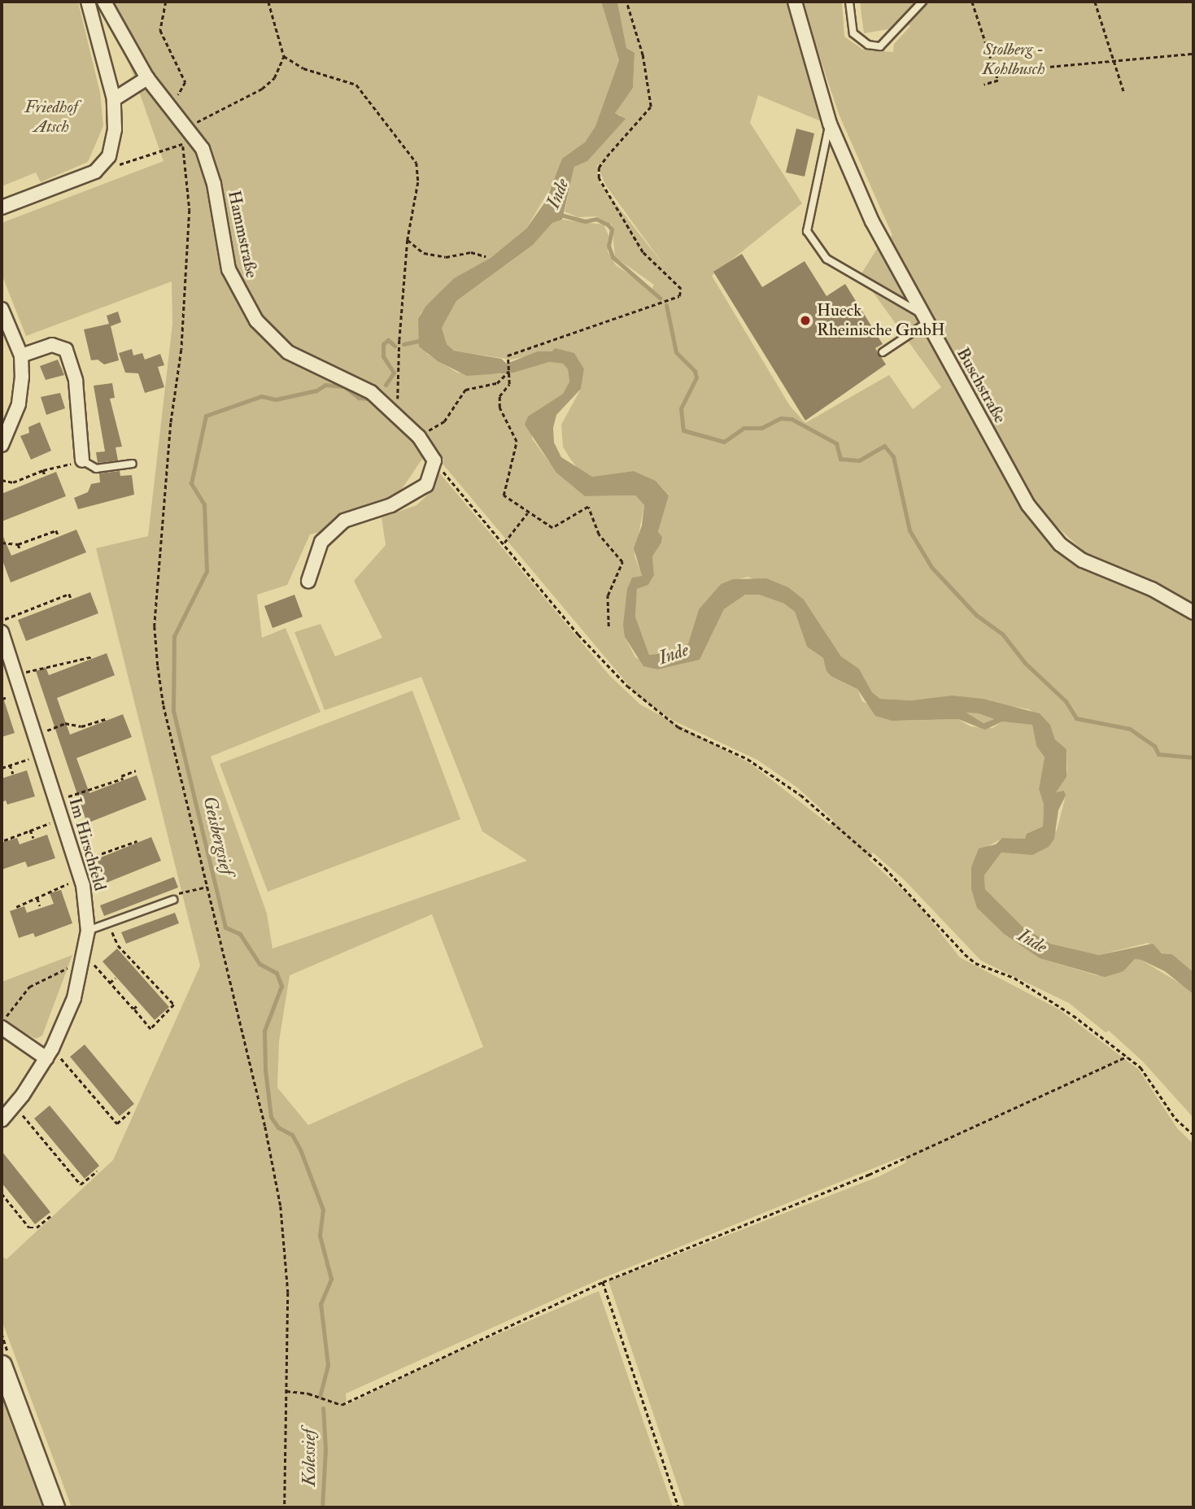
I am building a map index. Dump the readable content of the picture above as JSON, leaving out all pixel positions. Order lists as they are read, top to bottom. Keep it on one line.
{"streets":{"street":["Hammstraße","Buschstraße","Im Hirschfeld"]},"water":["Inde","Geisbergsief","Kolessief"],"parks":["Stolberg - Kohlbusch","Friedhof Atsch"],"places":["Hueck Rheinische GmbH"]}
